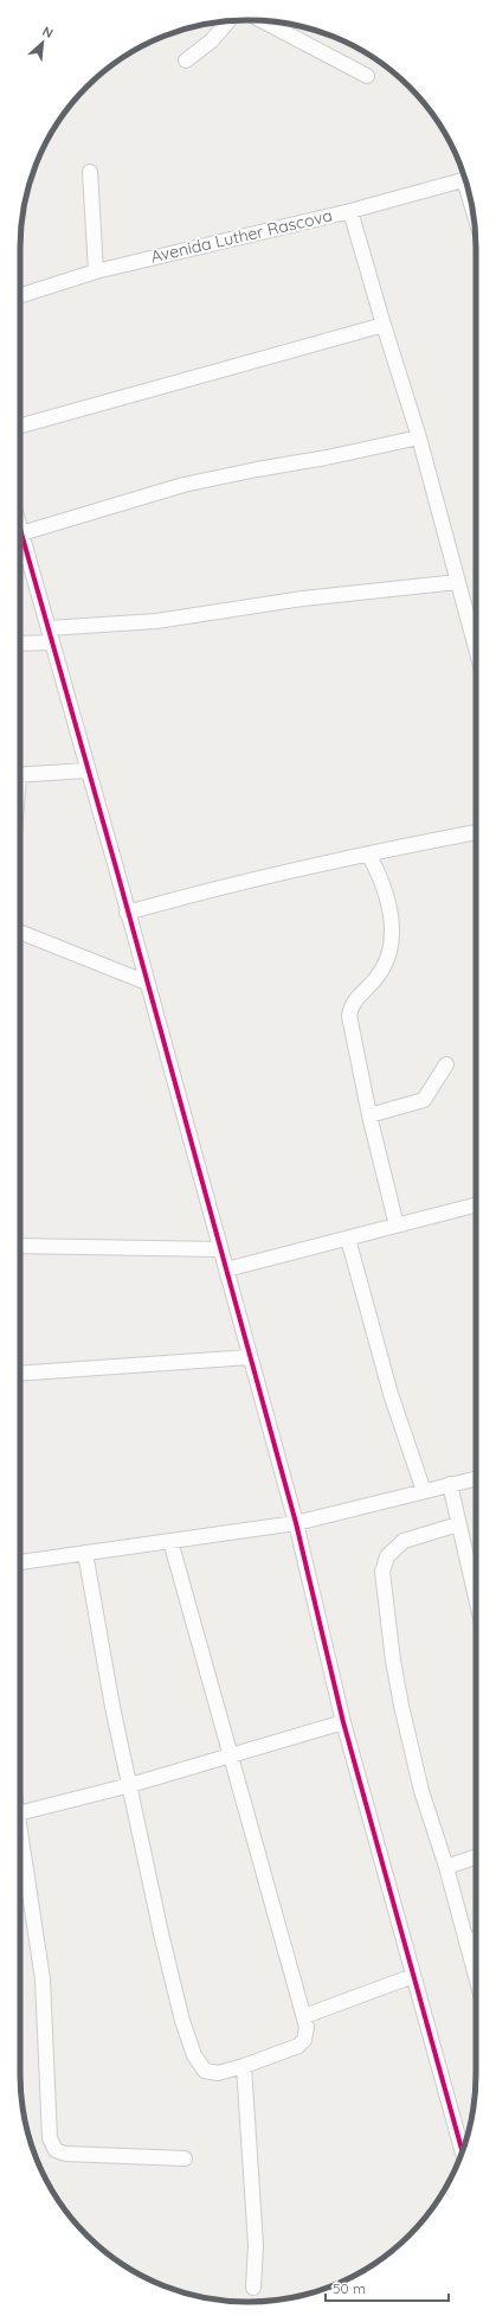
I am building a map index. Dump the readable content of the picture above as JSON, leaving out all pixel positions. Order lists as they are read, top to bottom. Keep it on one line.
{"streets":{"street":["Avenida Luther Rascova"]},"scale_bar":"50 m","north":"top right"}
